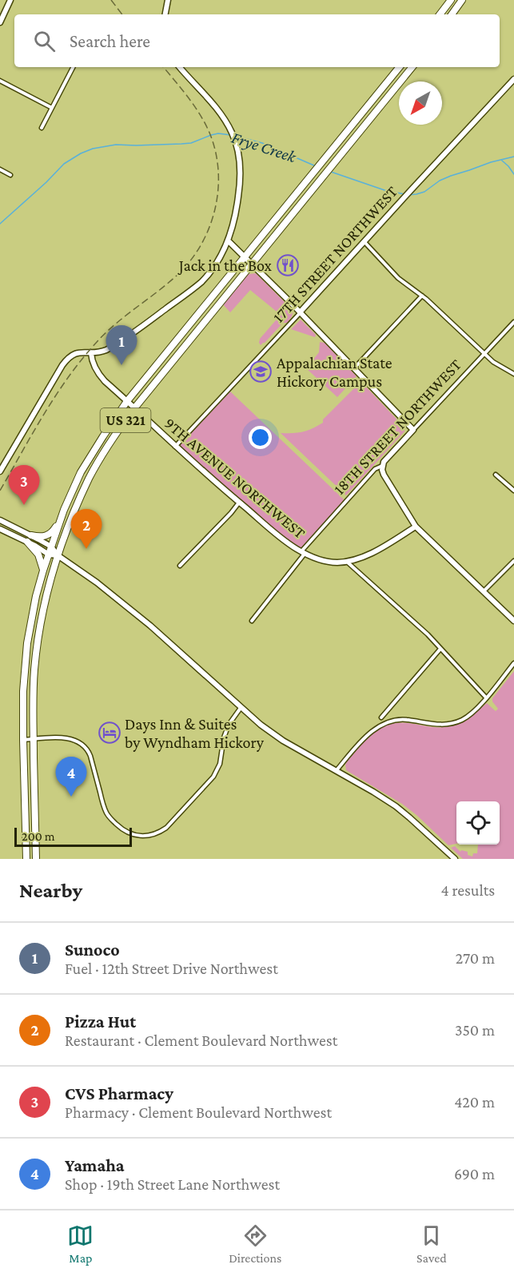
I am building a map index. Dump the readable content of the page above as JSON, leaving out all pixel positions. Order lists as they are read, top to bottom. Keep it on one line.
{"streets":{"highway":["US 321"],"street":["17TH STREET NORTHWEST","18TH STREET NORTHWEST","9TH AVENUE NORTHWEST"]},"crossings":[["17TH STREET NORTHWEST","9TH AVENUE NORTHWEST"],["US 321","9TH AVENUE NORTHWEST"],["18TH STREET NORTHWEST","9TH AVENUE NORTHWEST"]],"water":["Frye Creek"],"places":{"restaurant":["Jack in the Box"],"school or university":["Appalachian State Hickory Campus"],"hotel":["Days Inn & Suites by Wyndham Hickory"]},"scale_bar":"200 m","north":"bottom left","page":{"search":"Search here","pins":["1","3","2","4"],"scale":"200 m","heading":["Nearby","4 results"],"list":[{"mark":"1","name":"Sunoco","note":"Fuel · 12th Street Drive Northwest","value":"270 m"},{"mark":"2","name":"Pizza Hut","note":"Restaurant · Clement Boulevard Northwest","value":"350 m"},{"mark":"3","name":"CVS Pharmacy","note":"Pharmacy · Clement Boulevard Northwest","value":"420 m"},{"mark":"4","name":"Yamaha","note":"Shop · 19th Street Lane Northwest","value":"690 m"}],"nav":["Map","Directions","Saved"]}}
